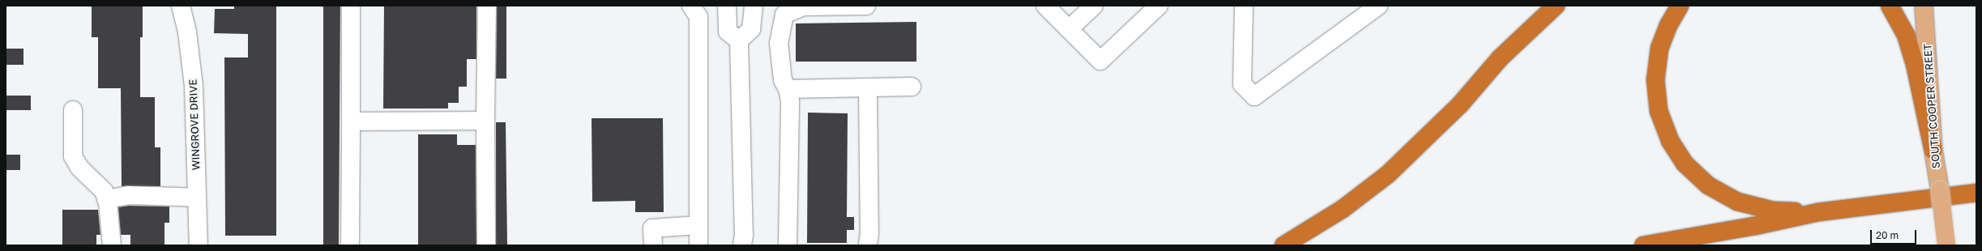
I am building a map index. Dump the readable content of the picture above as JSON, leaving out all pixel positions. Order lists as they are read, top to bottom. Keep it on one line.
{"streets":{"main road":["SOUTH COOPER STREET"],"street":["WINGROVE DRIVE"]},"scale_bar":"20 m"}
